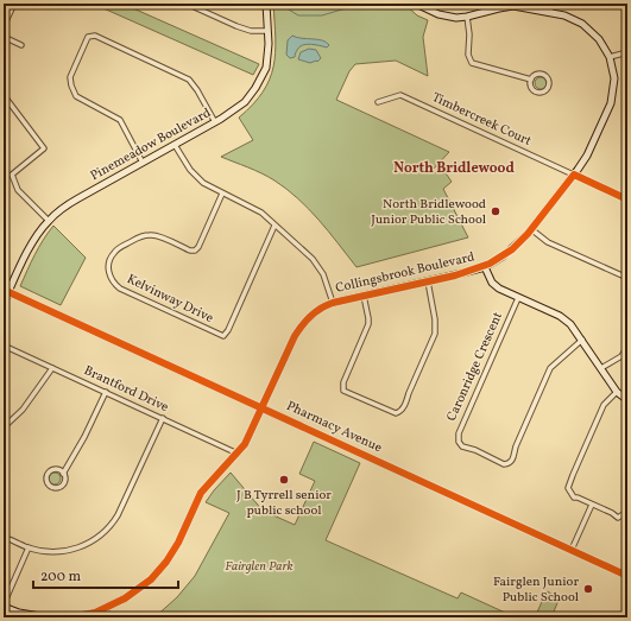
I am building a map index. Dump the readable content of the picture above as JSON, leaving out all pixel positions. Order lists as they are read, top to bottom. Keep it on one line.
{"streets":{"street":["Timbercreek Court","Pinemeadow Boulevard","Collingsbrook Boulevard","Kelvinway Drive","Caronridge Crescent","Brantford Drive","Pharmacy Avenue"]},"crossings":[["Timbercreek Court","Collingsbrook Boulevard"],["Pinemeadow Boulevard","Pharmacy Avenue"],["Collingsbrook Boulevard","Brantford Drive"],["Collingsbrook Boulevard","Pharmacy Avenue"]],"districts":["North Bridlewood"],"parks":["Fairglen Park"],"places":["North Bridlewood Junior Public School","J B Tyrrell senior public school","Fairglen Junior Public School"],"scale_bar":"200 m"}
